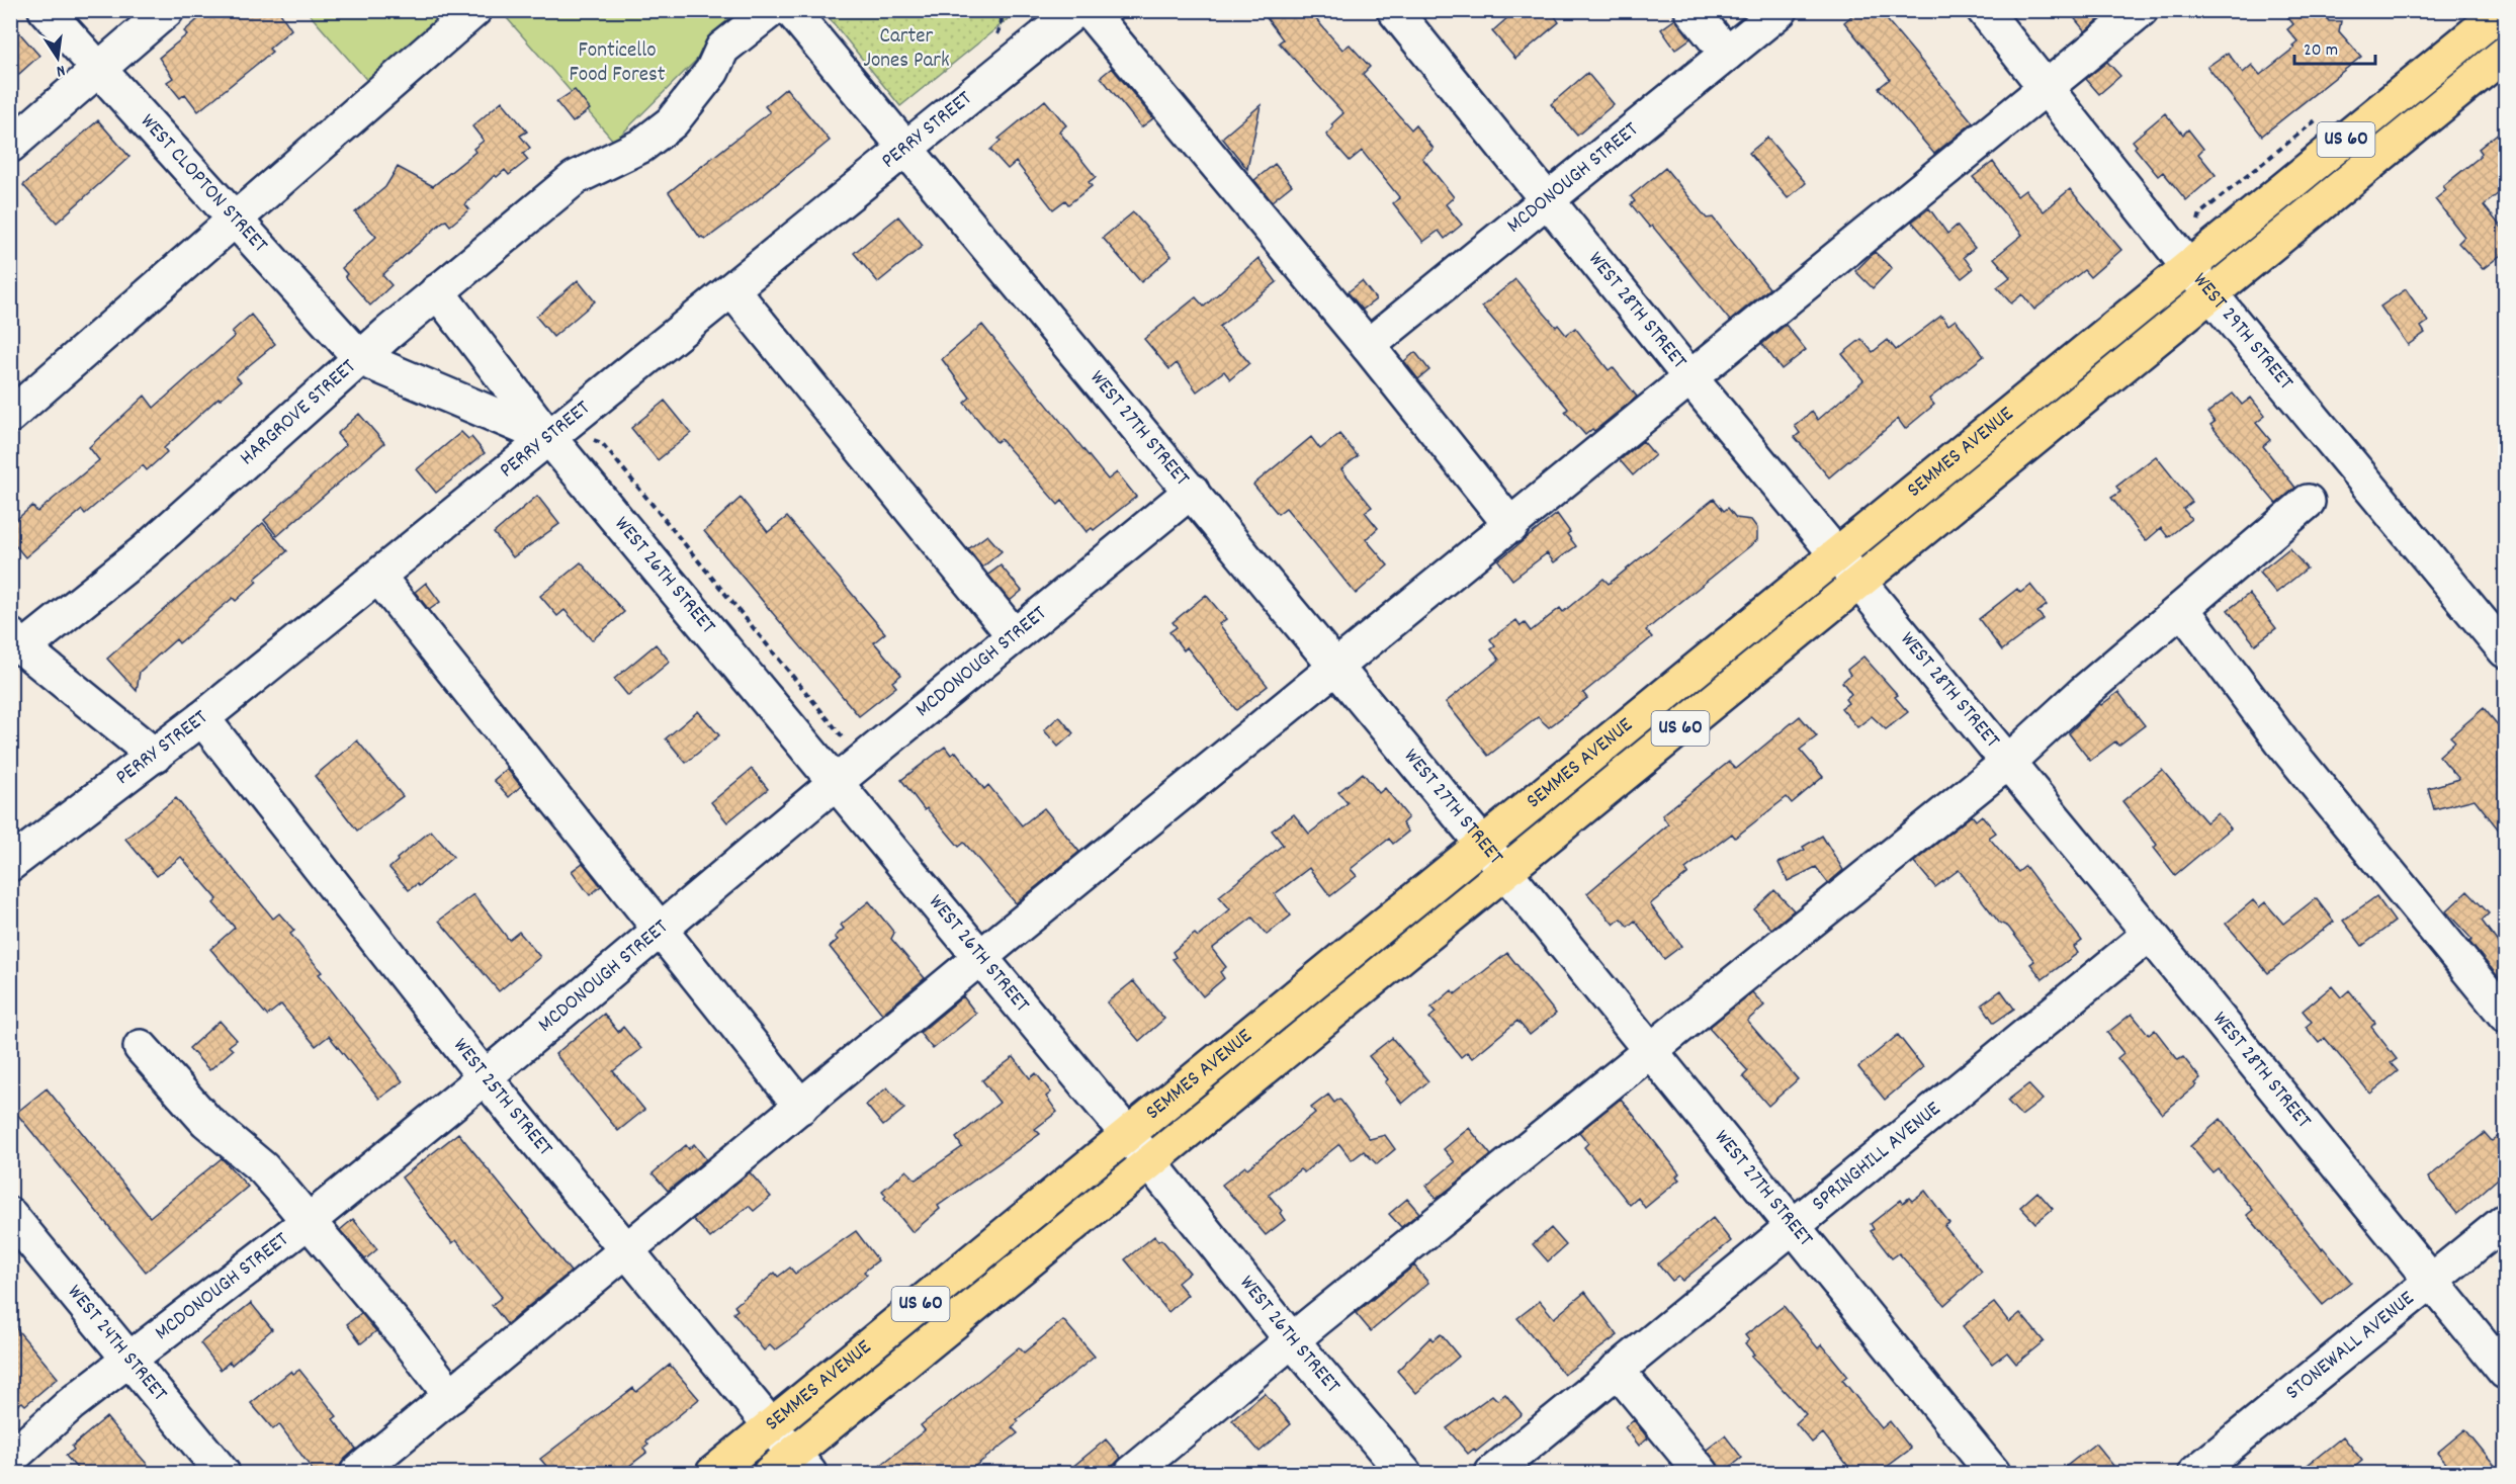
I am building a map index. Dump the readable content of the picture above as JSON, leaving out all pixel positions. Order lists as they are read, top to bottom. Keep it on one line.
{"streets":{"main road":["US 60","SEMMES AVENUE"],"street":["PERRY STREET","MCDONOUGH STREET","WEST CLOPTON STREET","WEST 28TH STREET","WEST 29TH STREET","HARGROVE STREET","WEST 27TH STREET","WEST 26TH STREET","WEST 25TH STREET","SPRINGHILL AVENUE","WEST 24TH STREET","STONEWALL AVENUE"]},"crossings":[["PERRY STREET","WEST 27TH STREET"],["PERRY STREET","WEST 26TH STREET"],["PERRY STREET","WEST 25TH STREET"],["MCDONOUGH STREET","WEST 28TH STREET"],["MCDONOUGH STREET","WEST 27TH STREET"],["MCDONOUGH STREET","WEST 26TH STREET"],["MCDONOUGH STREET","WEST 25TH STREET"],["MCDONOUGH STREET","WEST 24TH STREET"],["WEST CLOPTON STREET","HARGROVE STREET"],["WEST CLOPTON STREET","WEST 26TH STREET"],["WEST 28TH STREET","SEMMES AVENUE"],["WEST 28TH STREET","SPRINGHILL AVENUE"],["WEST 28TH STREET","STONEWALL AVENUE"],["WEST 29TH STREET","SEMMES AVENUE"],["HARGROVE STREET","WEST 26TH STREET"],["WEST 27TH STREET","SEMMES AVENUE"],["WEST 27TH STREET","SPRINGHILL AVENUE"],["SEMMES AVENUE","WEST 26TH STREET"],["SEMMES AVENUE","WEST 25TH STREET"]],"parks":["Carter Jones Park","Fonticello Food Forest"],"scale_bar":"20 m","north":"bottom"}
